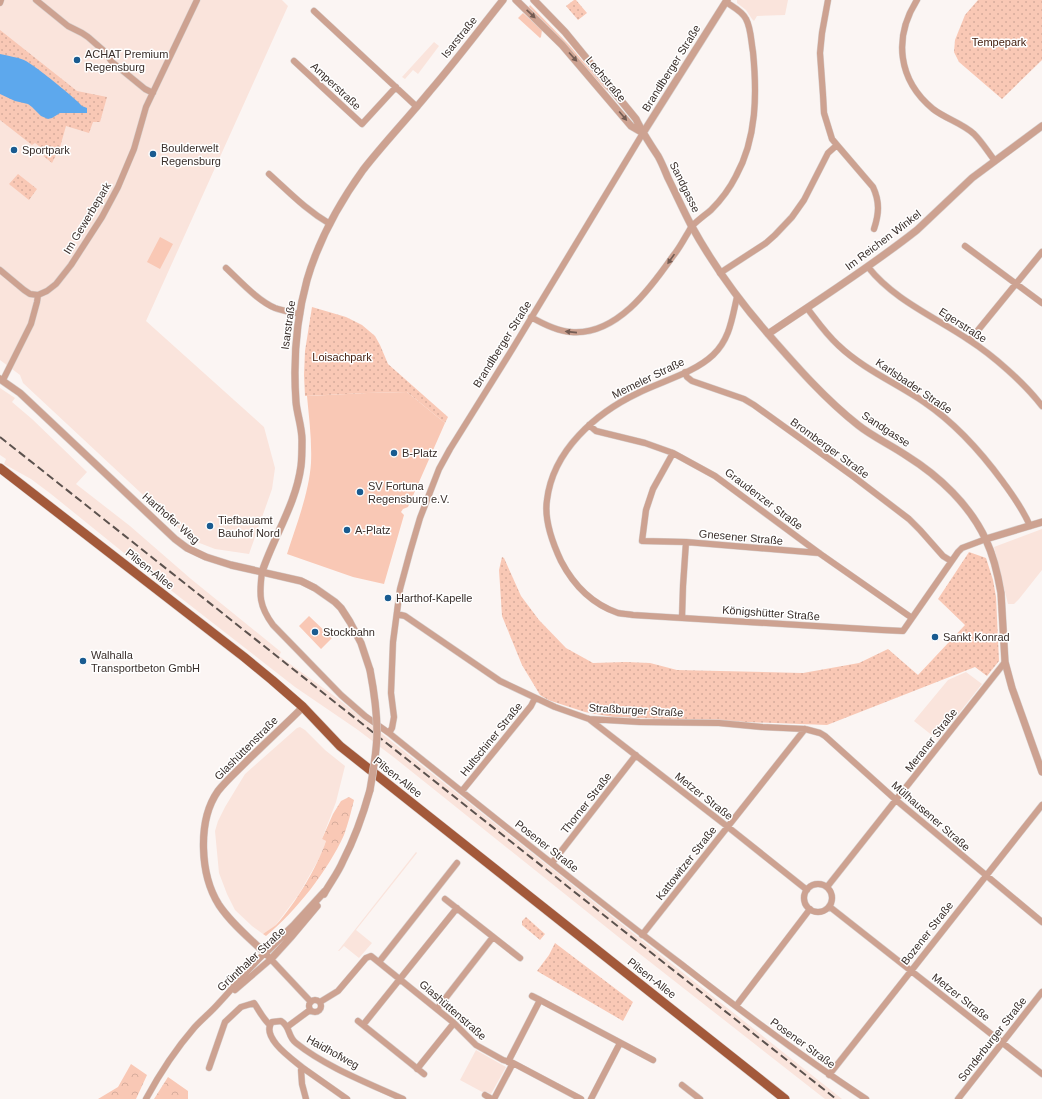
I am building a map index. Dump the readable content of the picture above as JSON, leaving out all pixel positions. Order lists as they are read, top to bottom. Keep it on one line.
{"streets":{"main road":["Pilsen-Allee"],"street":["Isarstraße","Brandlberger Straße","Lechstraße","Amperstraße","Sandgasse","Im Gewerbepark","Im Reichen Winkel","Egerstraße","Memeler Straße","Karlsbader Straße","Bromberger Straße","Graudenzer Straße","Harthofer Weg","Gnesener Straße","Königshütter Straße","Straßburger Straße","Hultschiner Straße","Meraner Straße","Glashüttenstraße","Metzer Straße","Thorner Straße","Mülhausener Straße","Posener Straße","Kattowitzer Straße","Bozener Straße","Grünthaler Straße","Sonderburger Straße","Haidhofweg"]},"crossings":[["Isarstraße","Harthofer Weg"],["Isarstraße","Posener Straße"],["Brandlberger Straße","Lechstraße"],["Brandlberger Straße","Sandgasse"],["Brandlberger Straße","Straßburger Straße"],["Brandlberger Straße","Posener Straße"],["Lechstraße","Sandgasse"],["Sandgasse","Im Reichen Winkel"],["Sandgasse","Memeler Straße"],["Sandgasse","Meraner Straße"],["Im Reichen Winkel","Egerstraße"],["Im Reichen Winkel","Karlsbader Straße"],["Memeler Straße","Bromberger Straße"],["Memeler Straße","Graudenzer Straße"],["Memeler Straße","Königshütter Straße"],["Graudenzer Straße","Gnesener Straße"],["Graudenzer Straße","Königshütter Straße"],["Harthofer Weg","Posener Straße"],["Harthofer Weg","Grünthaler Straße"],["Pilsen-Allee","Glashüttenstraße"],["Straßburger Straße","Hultschiner Straße"],["Straßburger Straße","Metzer Straße"],["Straßburger Straße","Mülhausener Straße"],["Straßburger Straße","Kattowitzer Straße"],["Hultschiner Straße","Posener Straße"],["Meraner Straße","Metzer Straße"],["Meraner Straße","Mülhausener Straße"],["Glashüttenstraße","Grünthaler Straße"],["Metzer Straße","Thorner Straße"],["Metzer Straße","Kattowitzer Straße"],["Metzer Straße","Bozener Straße"],["Metzer Straße","Sonderburger Straße"],["Thorner Straße","Posener Straße"],["Mülhausener Straße","Kattowitzer Straße"],["Mülhausener Straße","Bozener Straße"],["Posener Straße","Kattowitzer Straße"],["Posener Straße","Bozener Straße"]],"parks":["Tempepark","Loisachpark"],"places":["ACHAT Premium Regensburg","Sportpark","Boulderwelt Regensburg","B-Platz","SV Fortuna Regensburg e.V.","Tiefbauamt Bauhof Nord","A-Platz","Harthof-Kapelle","Stockbahn","Sankt Konrad","Walhalla Transportbeton GmbH"]}
